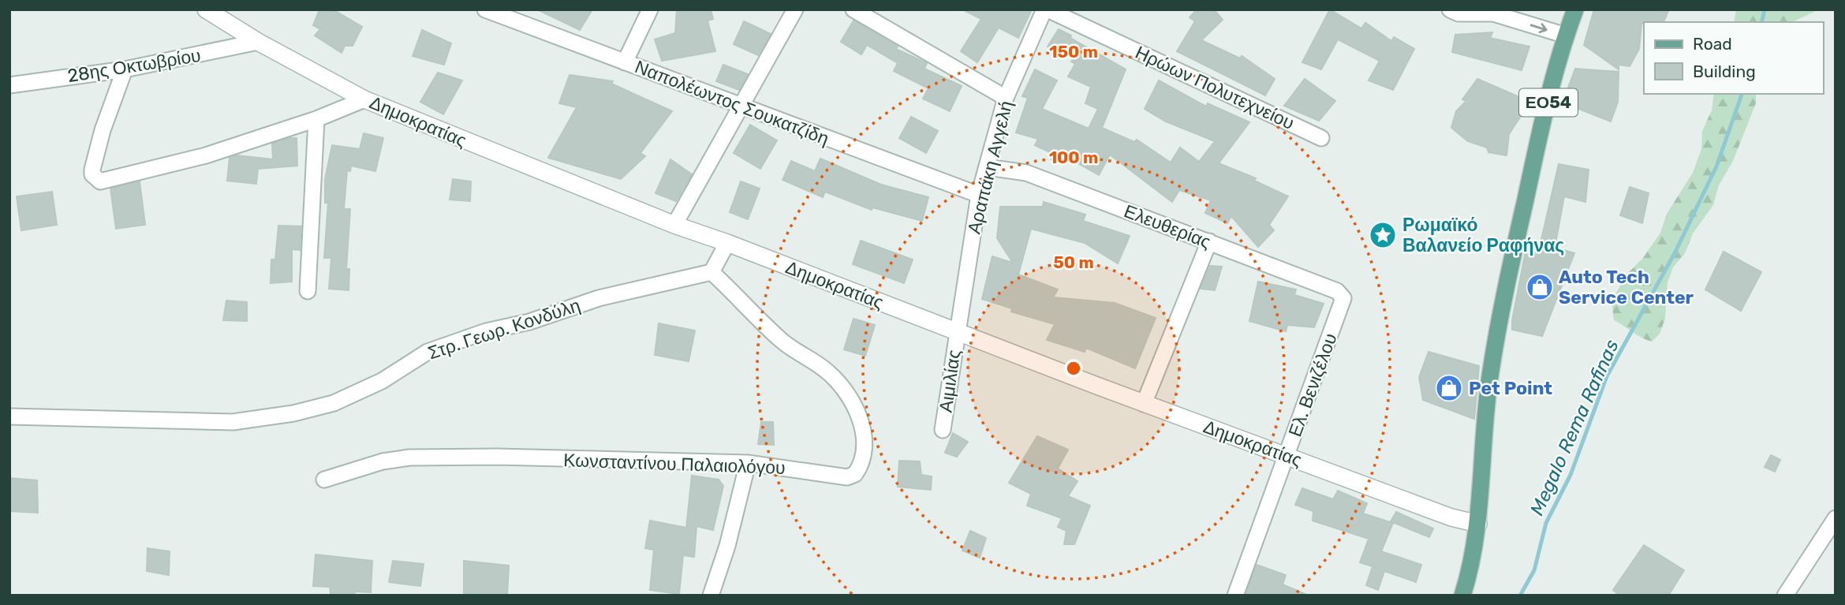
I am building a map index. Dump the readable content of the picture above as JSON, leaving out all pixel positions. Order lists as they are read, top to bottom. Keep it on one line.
{"streets":{"main road":["ΕΟ54"],"street":["28ης Οκτωβρίου","Ηρώων Πολυτεχνείου","Ναπολέωντος Σουκατζίδη","Δημοκρατίας","Αραπάκη Αγγελή","Ελευθερίας","Στρ. Γεωρ. Κονδύλη","Αιμιλίας","Ελ. Βενιζέλου","Κωνσταντίνου Παλαιολόγου"]},"crossings":[["28ης Οκτωβρίου","Δημοκρατίας"],["Ηρώων Πολυτεχνείου","Αραπάκη Αγγελή"],["Ναπολέωντος Σουκατζίδη","Αραπάκη Αγγελή"],["ΕΟ54","Δημοκρατίας"],["Δημοκρατίας","Αραπάκη Αγγελή"],["Δημοκρατίας","Αιμιλίας"],["Δημοκρατίας","Ελ. Βενιζέλου"],["Αραπάκη Αγγελή","Ελευθερίας"],["Αραπάκη Αγγελή","Αιμιλίας"],["Ελευθερίας","Ελ. Βενιζέλου"],["Στρ. Γεωρ. Κονδύλη","Κωνσταντίνου Παλαιολόγου"]],"water":["Megalo Rema Rafinas"],"places":{"place":["Ρωμαϊκό Βαλανείο Ραφήνας"],"shop":["Auto Tech Service Center","Pet Point"]},"legend":["Road","Building"],"rings":["150 m","100 m","50 m"]}
